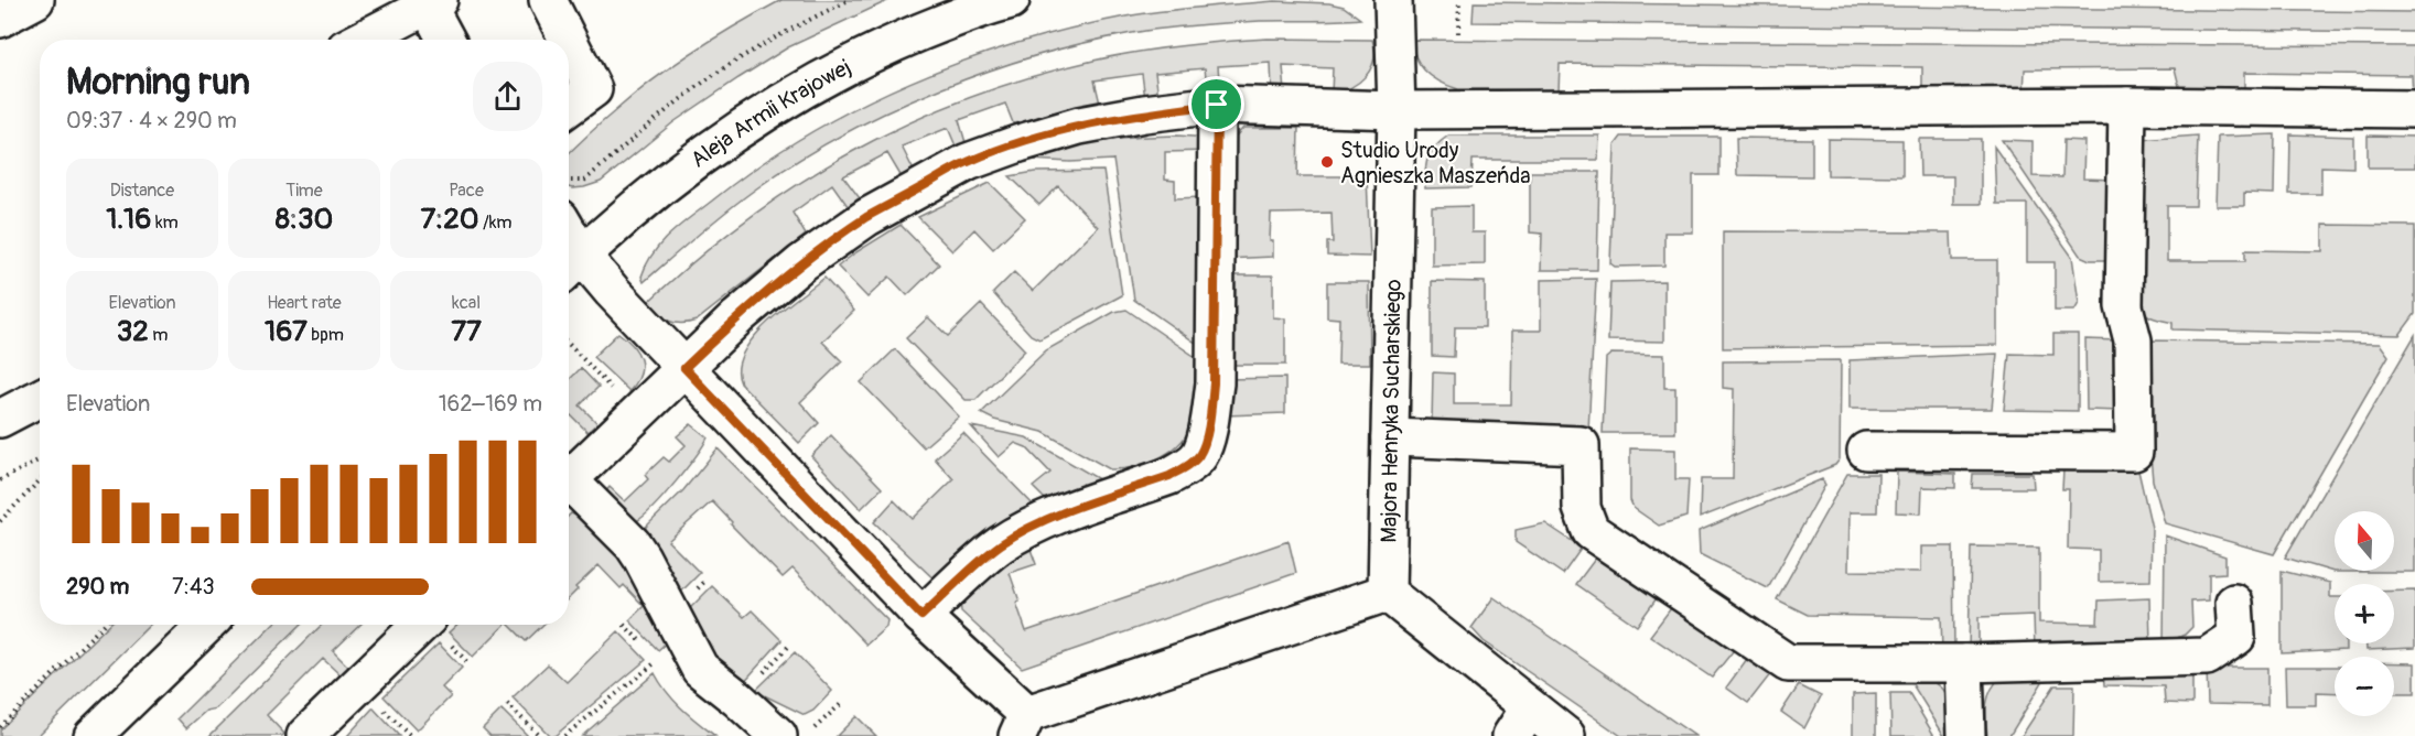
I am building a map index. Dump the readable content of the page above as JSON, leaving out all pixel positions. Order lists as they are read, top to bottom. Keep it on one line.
{"streets":{"street":["Aleja Armii Krajowej","Majora Henryka Sucharskiego"]},"places":["Studio Urody Agnieszka Maszeńda"],"north":"top","page":{"heading":["Morning run","09:37 · 4 × 290 m"],"stats":[["Distance","1.16 km"],["Time","8:30"],["Pace","7:20 /km"],["Elevation","32 m"],["Heart rate","167 bpm"],["kcal","77"]],"chart":["Elevation","162–169 m"],"map_buttons":["+","−"],"list":[{"name":"290 m","note":"7:43"}]}}
